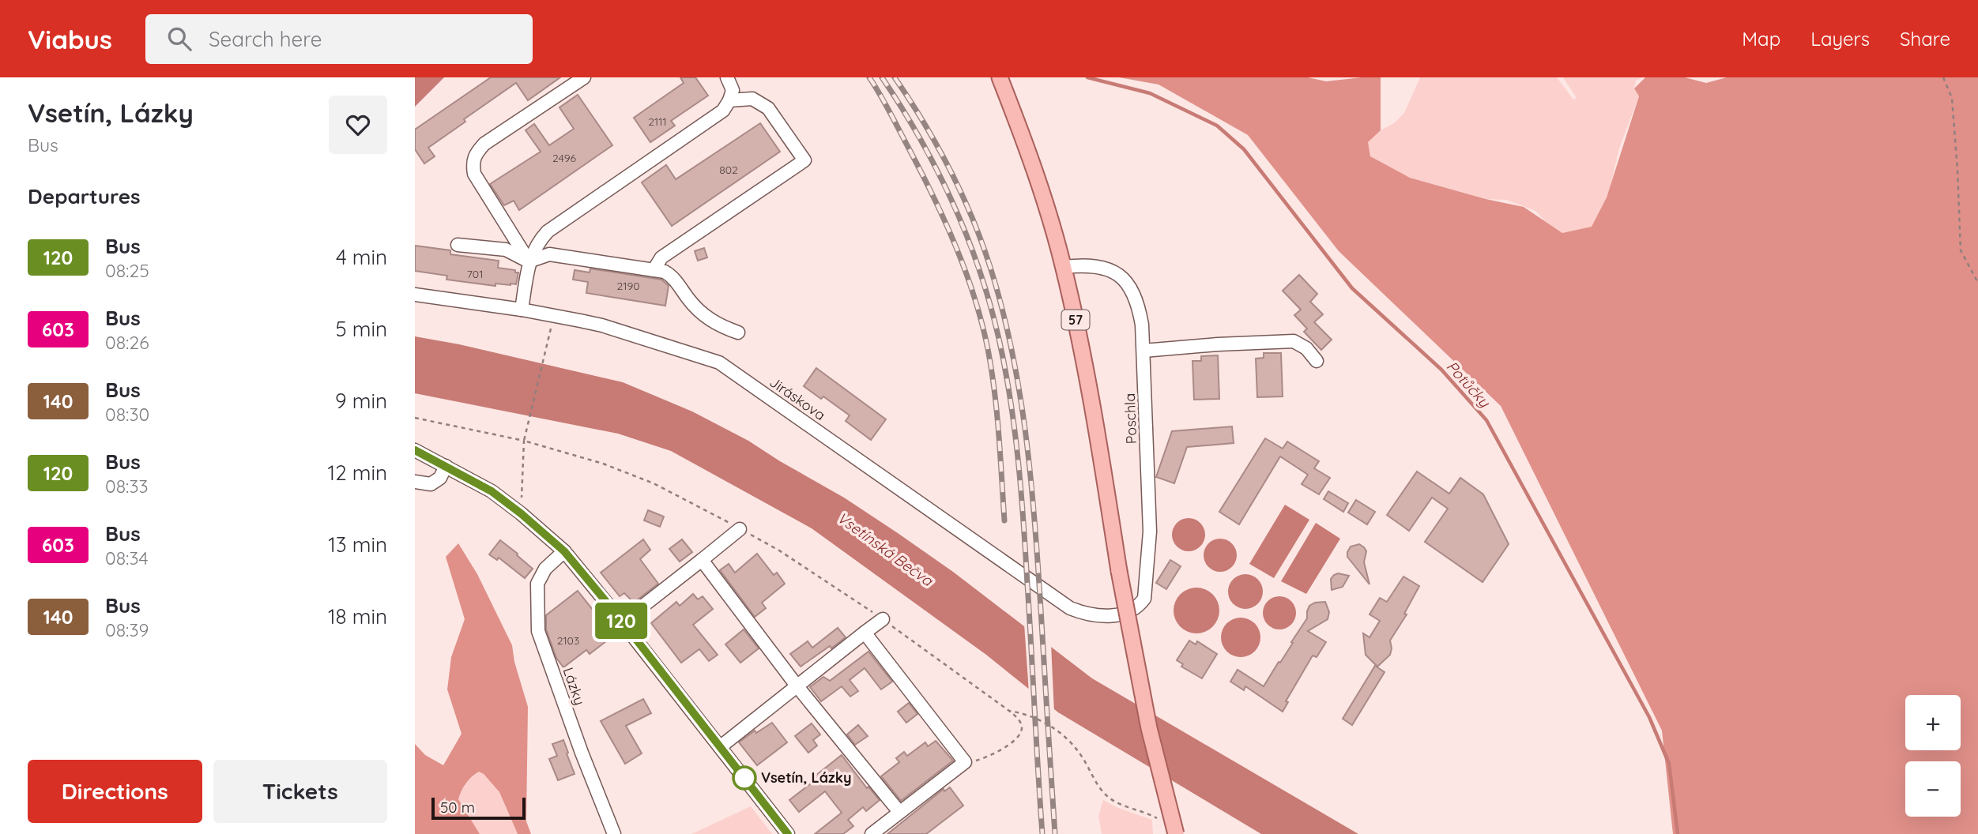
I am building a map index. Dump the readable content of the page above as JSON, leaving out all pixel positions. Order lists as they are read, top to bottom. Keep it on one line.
{"streets":{"main road":["57"],"street":["Jiráskova","Poschla","Lázky"]},"crossings":[["57","Poschla"],["Jiráskova","Poschla"]],"water":["Potůčky","Vsetínská Bečva"],"places":["Vsetín, Lázky"],"lines":["bus line 120"],"house_numbers":["2111","2496","802","701","2190","2103"],"scale_bar":"50 m","page":{"header":"Viabus","search":"Search here","nav":["Map","Layers","Share"],"heading":[["Vsetín, Lázky","Bus"],"Departures"],"on_map":"120","list":[{"mark":"120","name":"Bus","note":"08:25","value":"4 min"},{"mark":"603","name":"Bus","note":"08:26","value":"5 min"},{"mark":"140","name":"Bus","note":"08:30","value":"9 min"},{"mark":"120","name":"Bus","note":"08:33","value":"12 min"},{"mark":"603","name":"Bus","note":"08:34","value":"13 min"},{"mark":"140","name":"Bus","note":"08:39","value":"18 min"}],"map_buttons":["+","−"],"buttons":["Directions","Tickets"],"scale":"50 m"}}
